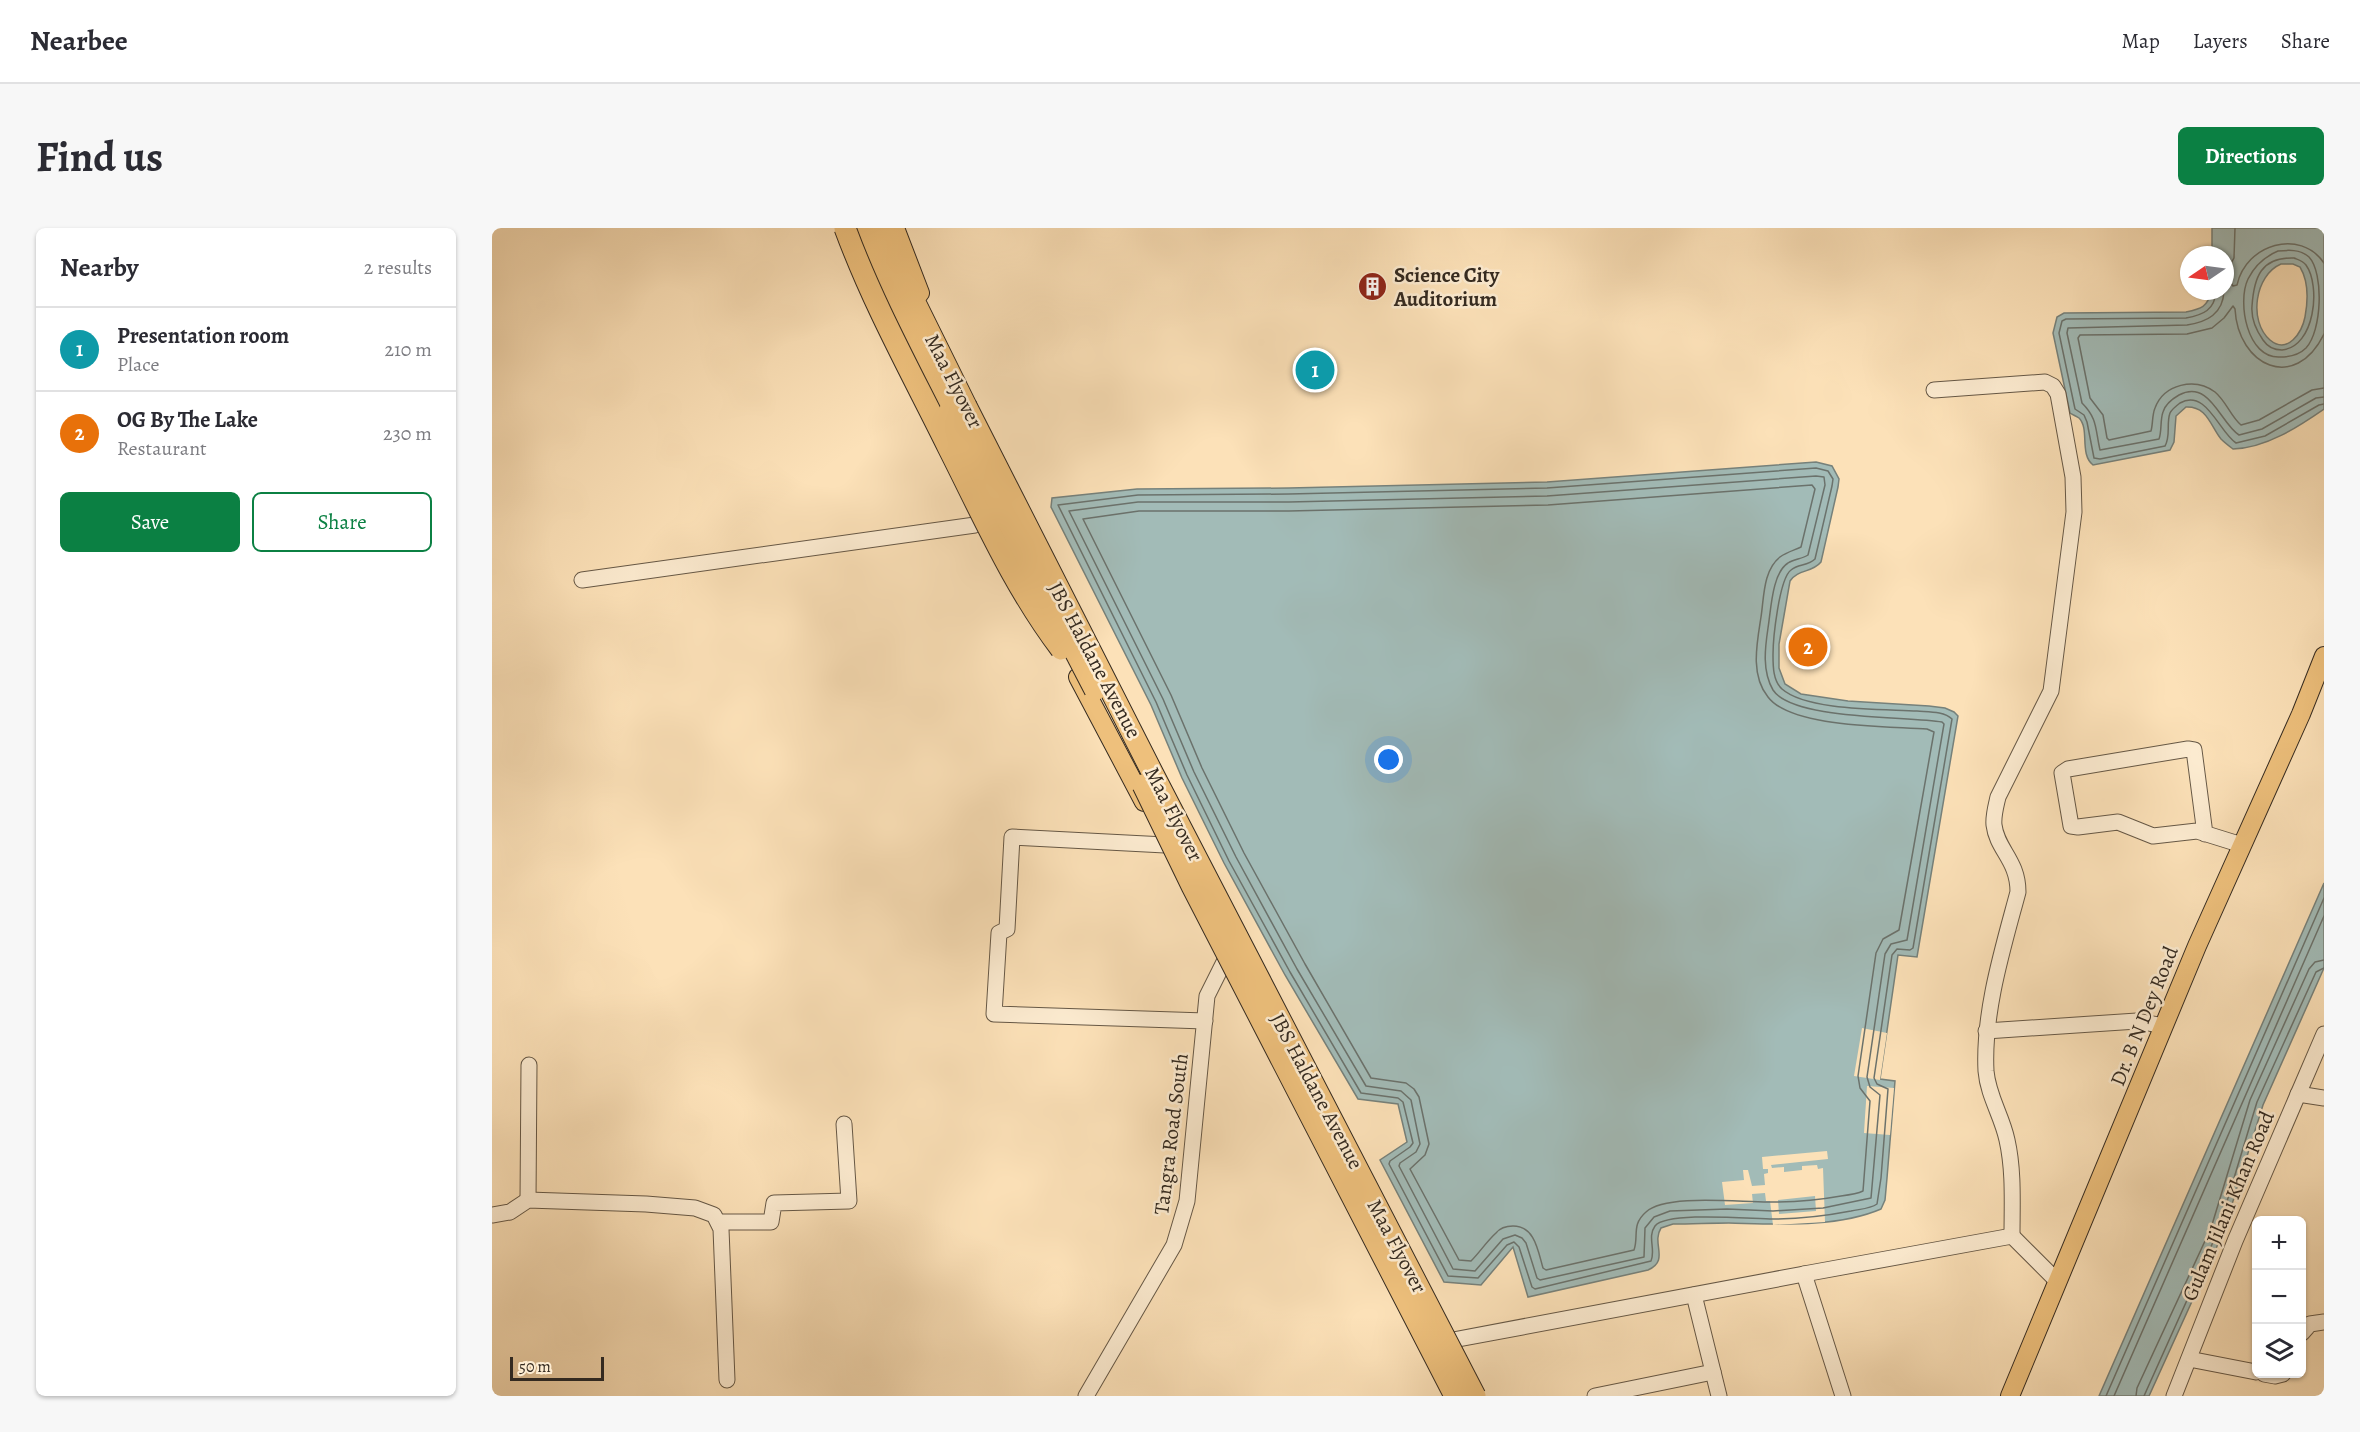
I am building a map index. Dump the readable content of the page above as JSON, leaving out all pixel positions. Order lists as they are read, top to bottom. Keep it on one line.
{"streets":{"highway":["Maa Flyover"],"main road":["JBS Haldane Avenue","Dr. B N Dey Road"],"street":["Tangra Road South","Gulam Jilani Khan Road"]},"crossings":[["JBS Haldane Avenue","Tangra Road South"]],"places":{"building":["Science City Auditorium"]},"scale_bar":"50 m","north":"left","page":{"header":"Nearbee","nav":["Map","Layers","Share"],"buttons":["Directions",["Save","Share"]],"title":"Find us","heading":["Nearby","2 results"],"list":[{"mark":"1","name":"Presentation room","note":"Place","value":"210 m"},{"mark":"2","name":"OG By The Lake","note":"Restaurant","value":"230 m"}],"pins":["1","2"],"map_buttons":["+","−"],"scale":"50 m"}}
